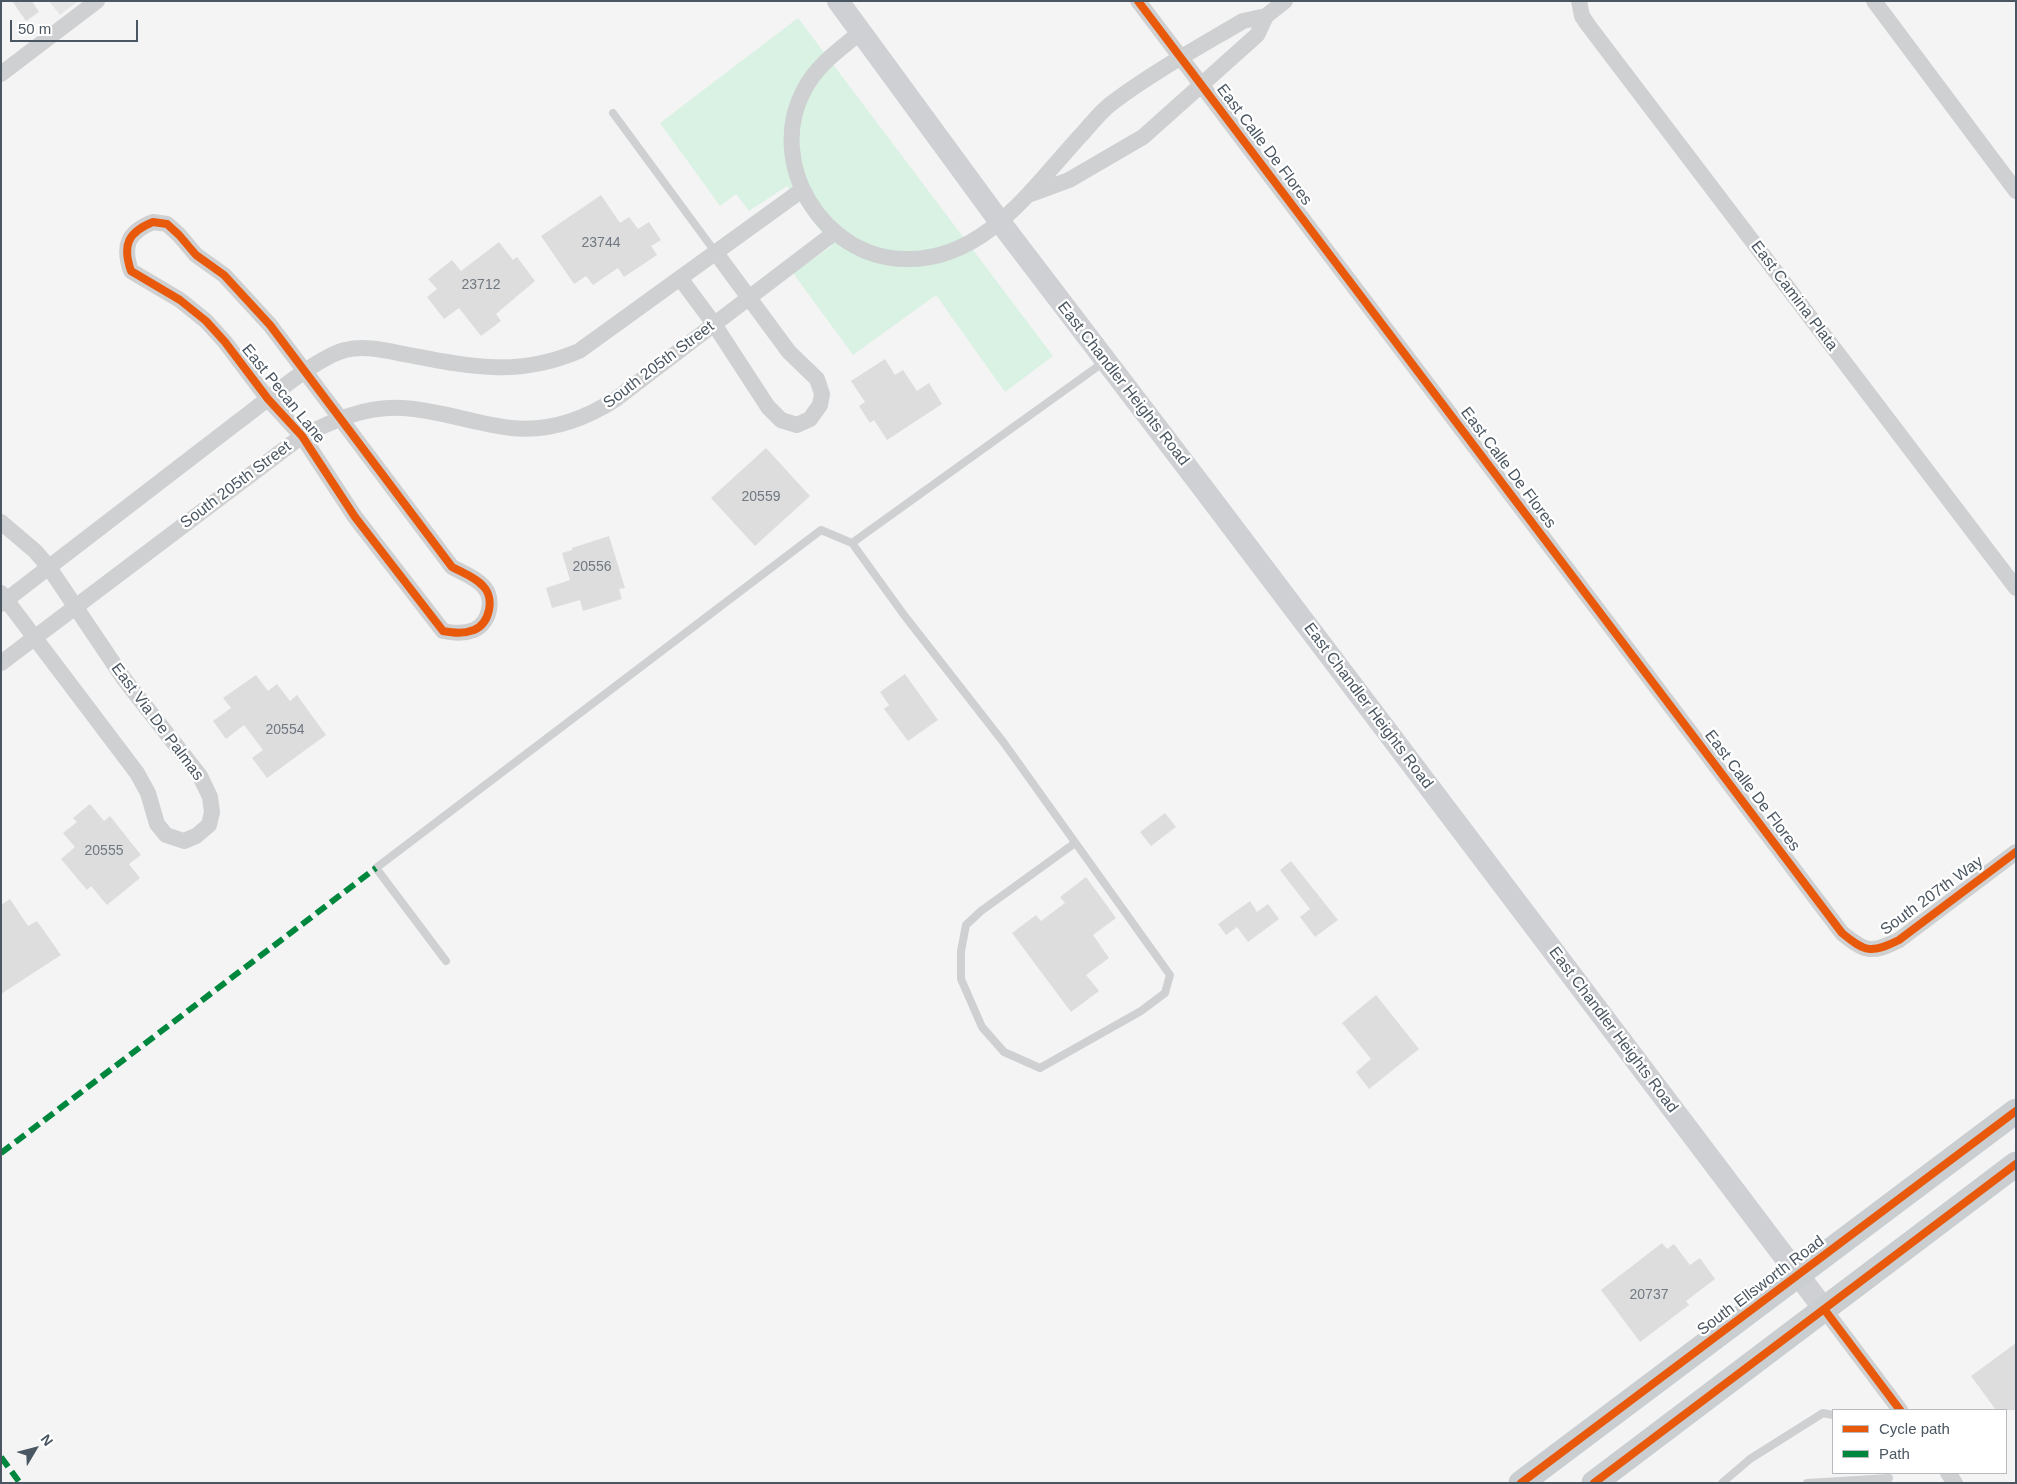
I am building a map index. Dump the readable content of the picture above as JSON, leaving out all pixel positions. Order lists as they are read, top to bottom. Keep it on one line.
{"streets":{"main road":["East Chandler Heights Road","South Ellsworth Road"],"street":["East Calle De Flores","East Camina Plata","South 205th Street","East Pecan Lane","East Via De Palmas","South 207th Way"]},"crossings":[["East Calle De Flores","South 207th Way"],["South 205th Street","East Pecan Lane"],["South 205th Street","East Via De Palmas"],["East Chandler Heights Road","South Ellsworth Road"]],"house_numbers":["23744","23712","20559","20556","20554","20555","20737"],"legend":["Cycle path","Path"],"scale_bar":"50 m","north":"top right"}
